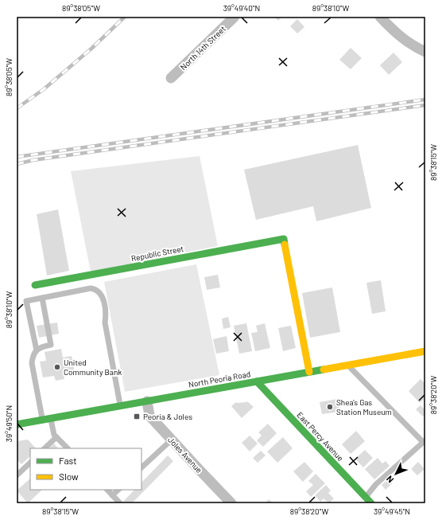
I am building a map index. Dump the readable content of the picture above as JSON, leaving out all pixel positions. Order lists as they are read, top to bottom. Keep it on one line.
{"streets":{"street":["North 14th Street","Republic Street","North Peoria Road","East Percy Avenue","Joles Avenue"]},"crossings":[["Republic Street","North Peoria Road"],["North Peoria Road","East Percy Avenue"],["North Peoria Road","Joles Avenue"]],"places":{"other":["United Community Bank","Shea's Gas Station Museum"],"transit":["Peoria & Joles"]},"legend":["Fast","Slow"],"north":"bottom left","coordinates":["89°38'05\"W","39°49'40\"N","89°38'10\"W","89°38'15\"W","89°38'20\"W","39°49'50\"N","39°49'45\"N"]}
